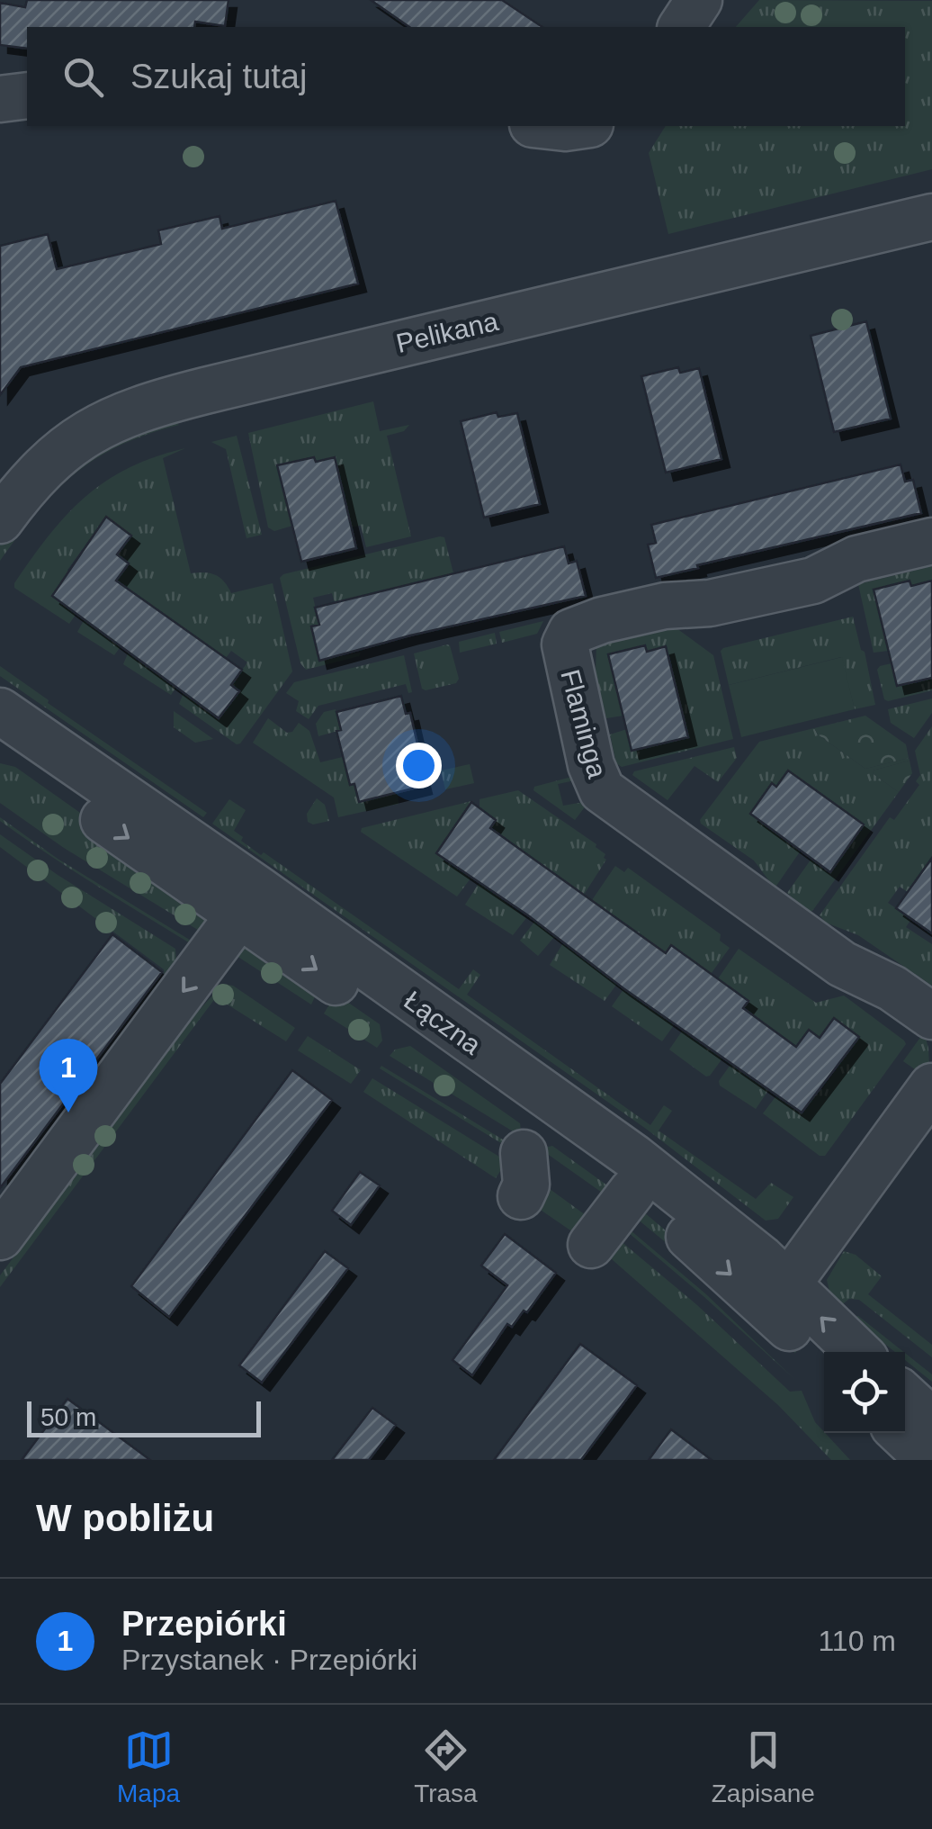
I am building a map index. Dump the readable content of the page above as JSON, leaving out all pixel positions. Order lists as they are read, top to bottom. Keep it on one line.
{"streets":{"street":["Pelikana","Flaminga","Łączna"]},"scale_bar":"50 m","page":{"search":"Szukaj tutaj","pins":"1","scale":"50 m","heading":"W pobliżu","list":[{"mark":"1","name":"Przepiórki","note":"Przystanek · Przepiórki","value":"110 m"}],"nav":["Mapa","Trasa","Zapisane"]}}
